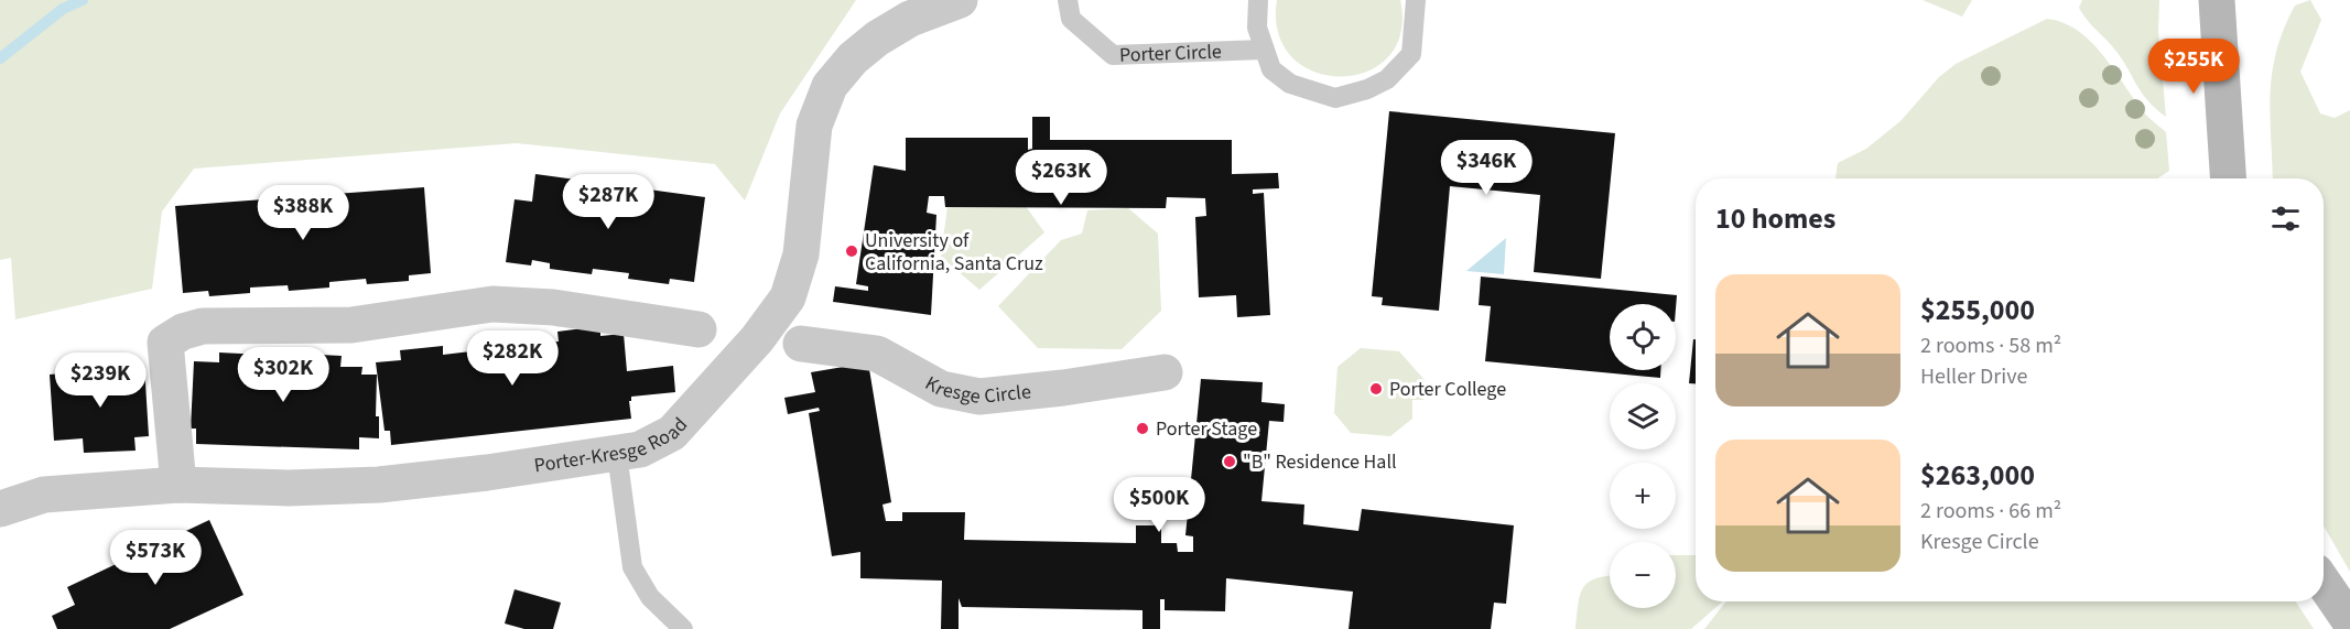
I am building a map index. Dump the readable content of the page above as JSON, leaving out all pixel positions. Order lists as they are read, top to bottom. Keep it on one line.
{"streets":{"street":["Kresge Circle","Porter-Kresge Road"],"lane":["Porter Circle"]},"places":["University of California, Santa Cruz","Porter College","Porter Stage","\"B\" Residence Hall"],"page":{"price":["$255K","$346K","$263K","$287K","$388K","$282K","$302K","$239K","$500K","$573K"],"heading":"10 homes","list":[{"name":"$255,000","note":"2 rooms · 58 m² · Heller Drive"},{"name":"$263,000","note":"2 rooms · 66 m² · Kresge Circle"}],"map_buttons":["+","−"]}}
